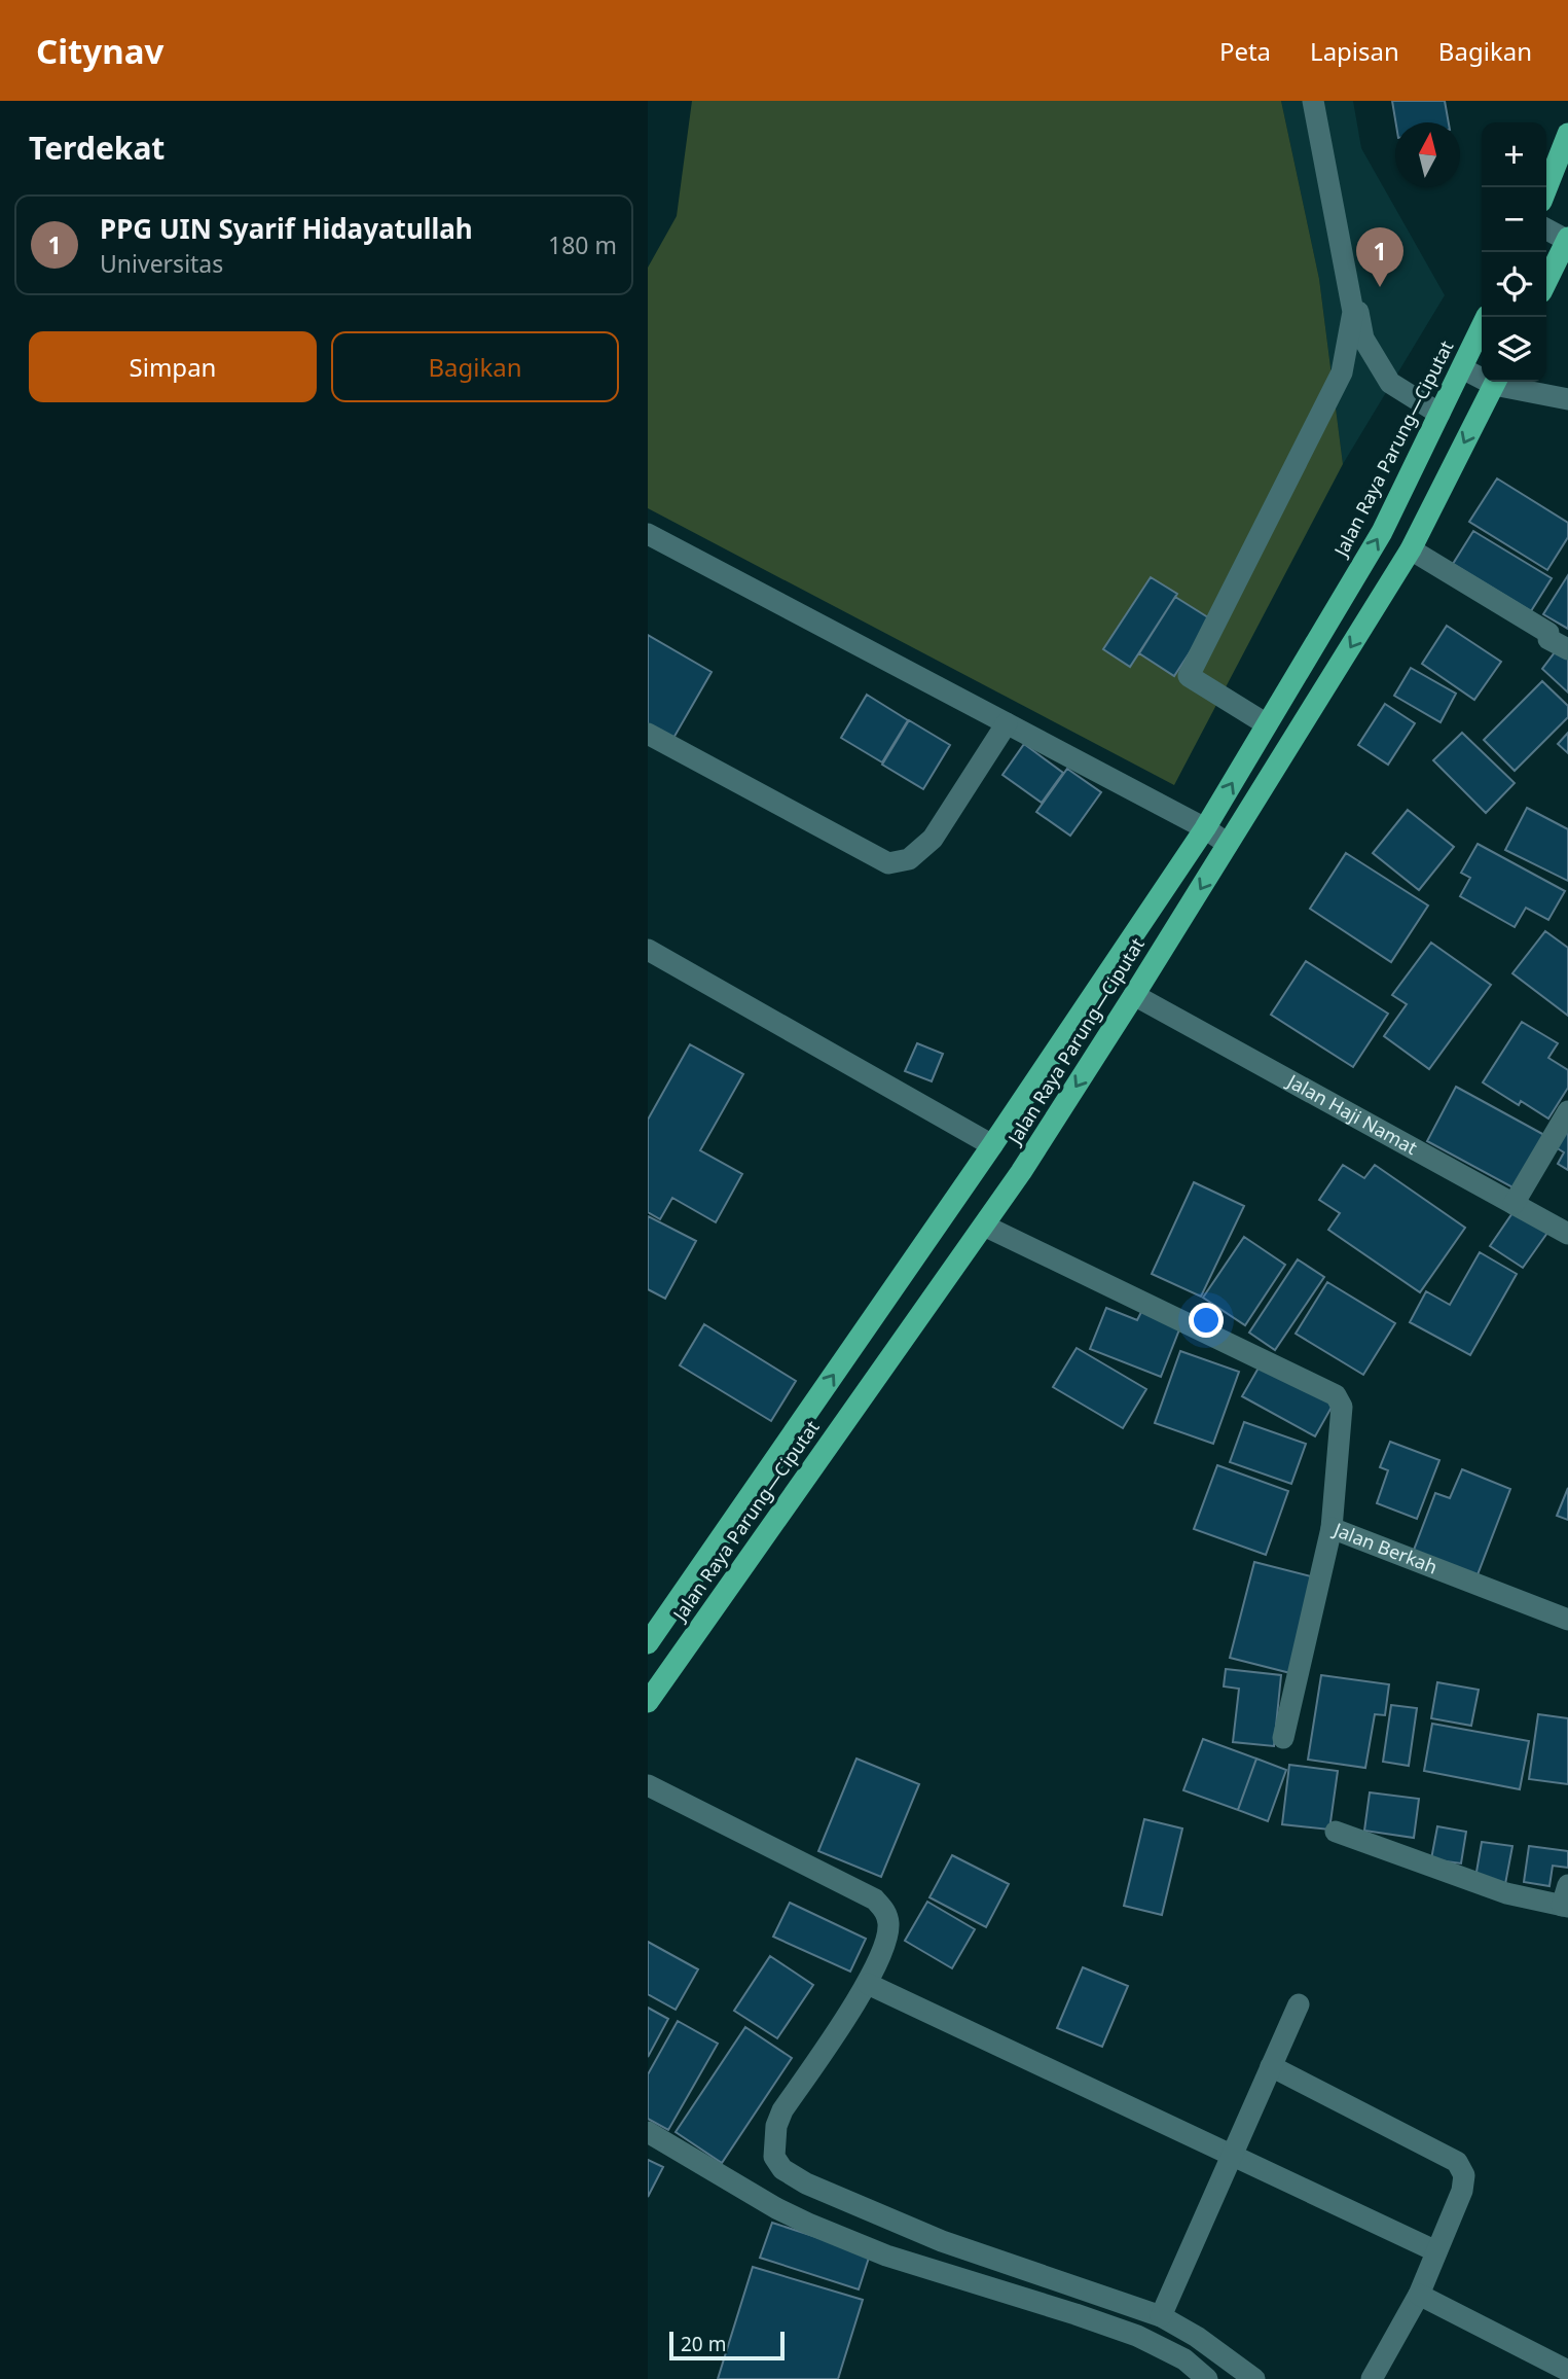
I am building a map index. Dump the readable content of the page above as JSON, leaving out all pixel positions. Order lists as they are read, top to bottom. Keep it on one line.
{"streets":{"highway":["Jalan Raya Parung—Ciputat"],"street":["Jalan Haji Namat","Jalan Berkah"]},"crossings":[["Jalan Raya Parung—Ciputat","Jalan Haji Namat"],["Jalan Raya Parung—Ciputat","Jalan Berkah"]],"scale_bar":"20 m","north":"top","page":{"header":"Citynav","nav":["Peta","Lapisan","Bagikan"],"heading":"Terdekat","map_buttons":["+","−"],"list":[{"mark":"1","name":"PPG UIN Syarif Hidayatullah","note":"Universitas","value":"180 m"}],"pins":"1","buttons":["Simpan","Bagikan"],"scale":"20 m"}}
